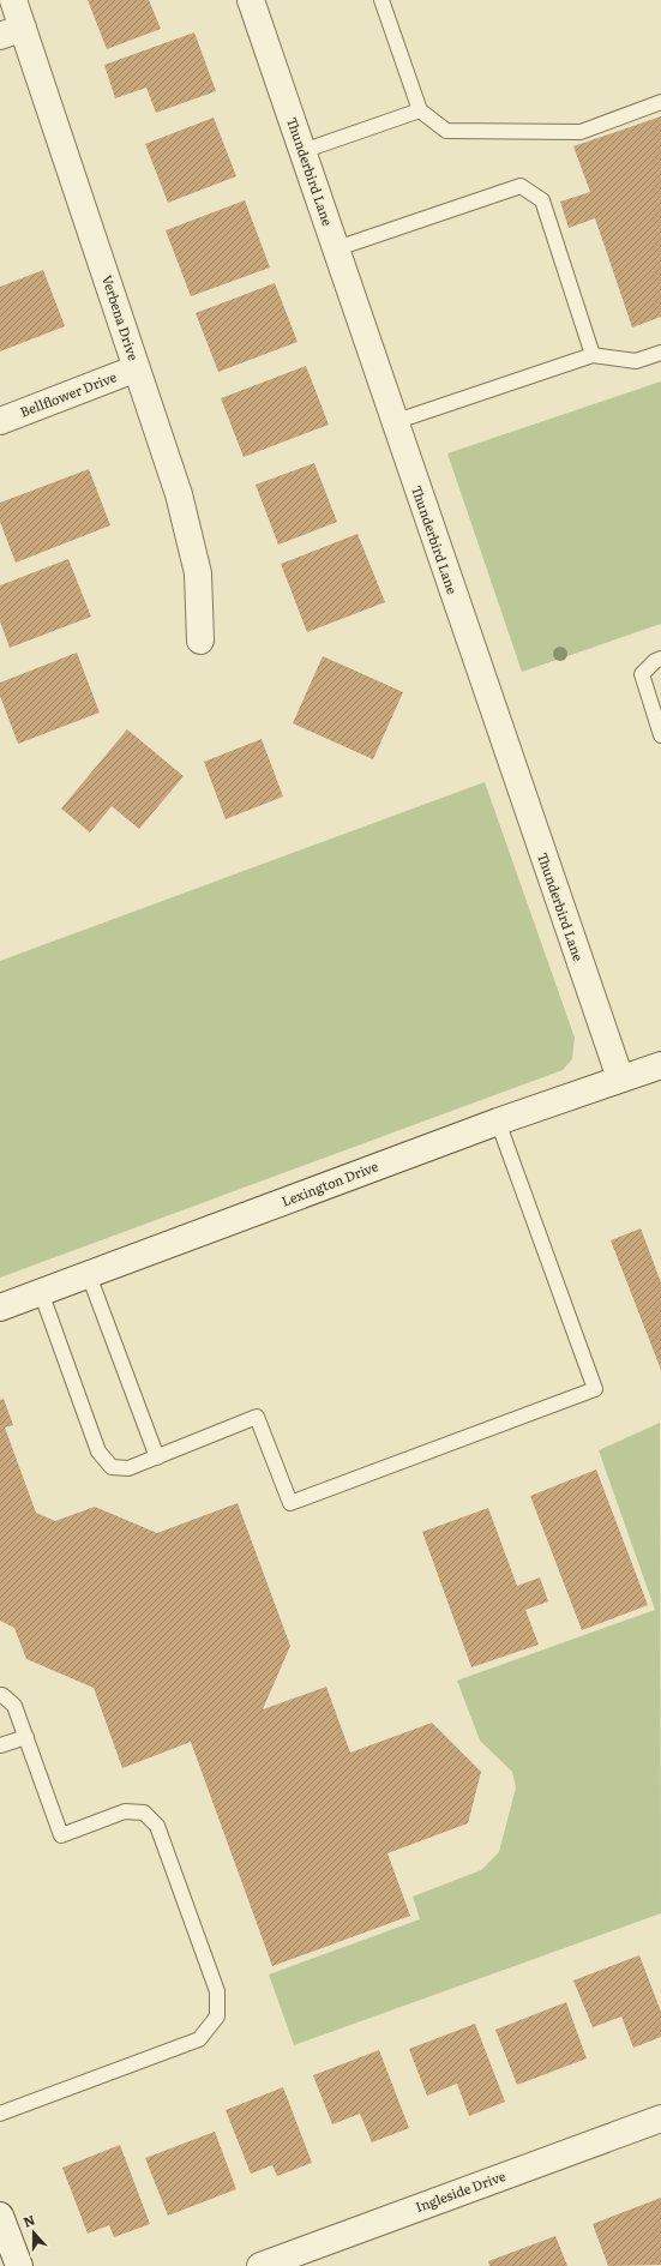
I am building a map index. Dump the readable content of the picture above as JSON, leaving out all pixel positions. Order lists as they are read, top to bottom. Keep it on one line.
{"streets":{"street":["Thunderbird Lane","Verbena Drive","Bellflower Drive","Lexington Drive","Ingleside Drive"]},"crossings":[["Thunderbird Lane","Lexington Drive"],["Verbena Drive","Bellflower Drive"]],"north":"top"}
